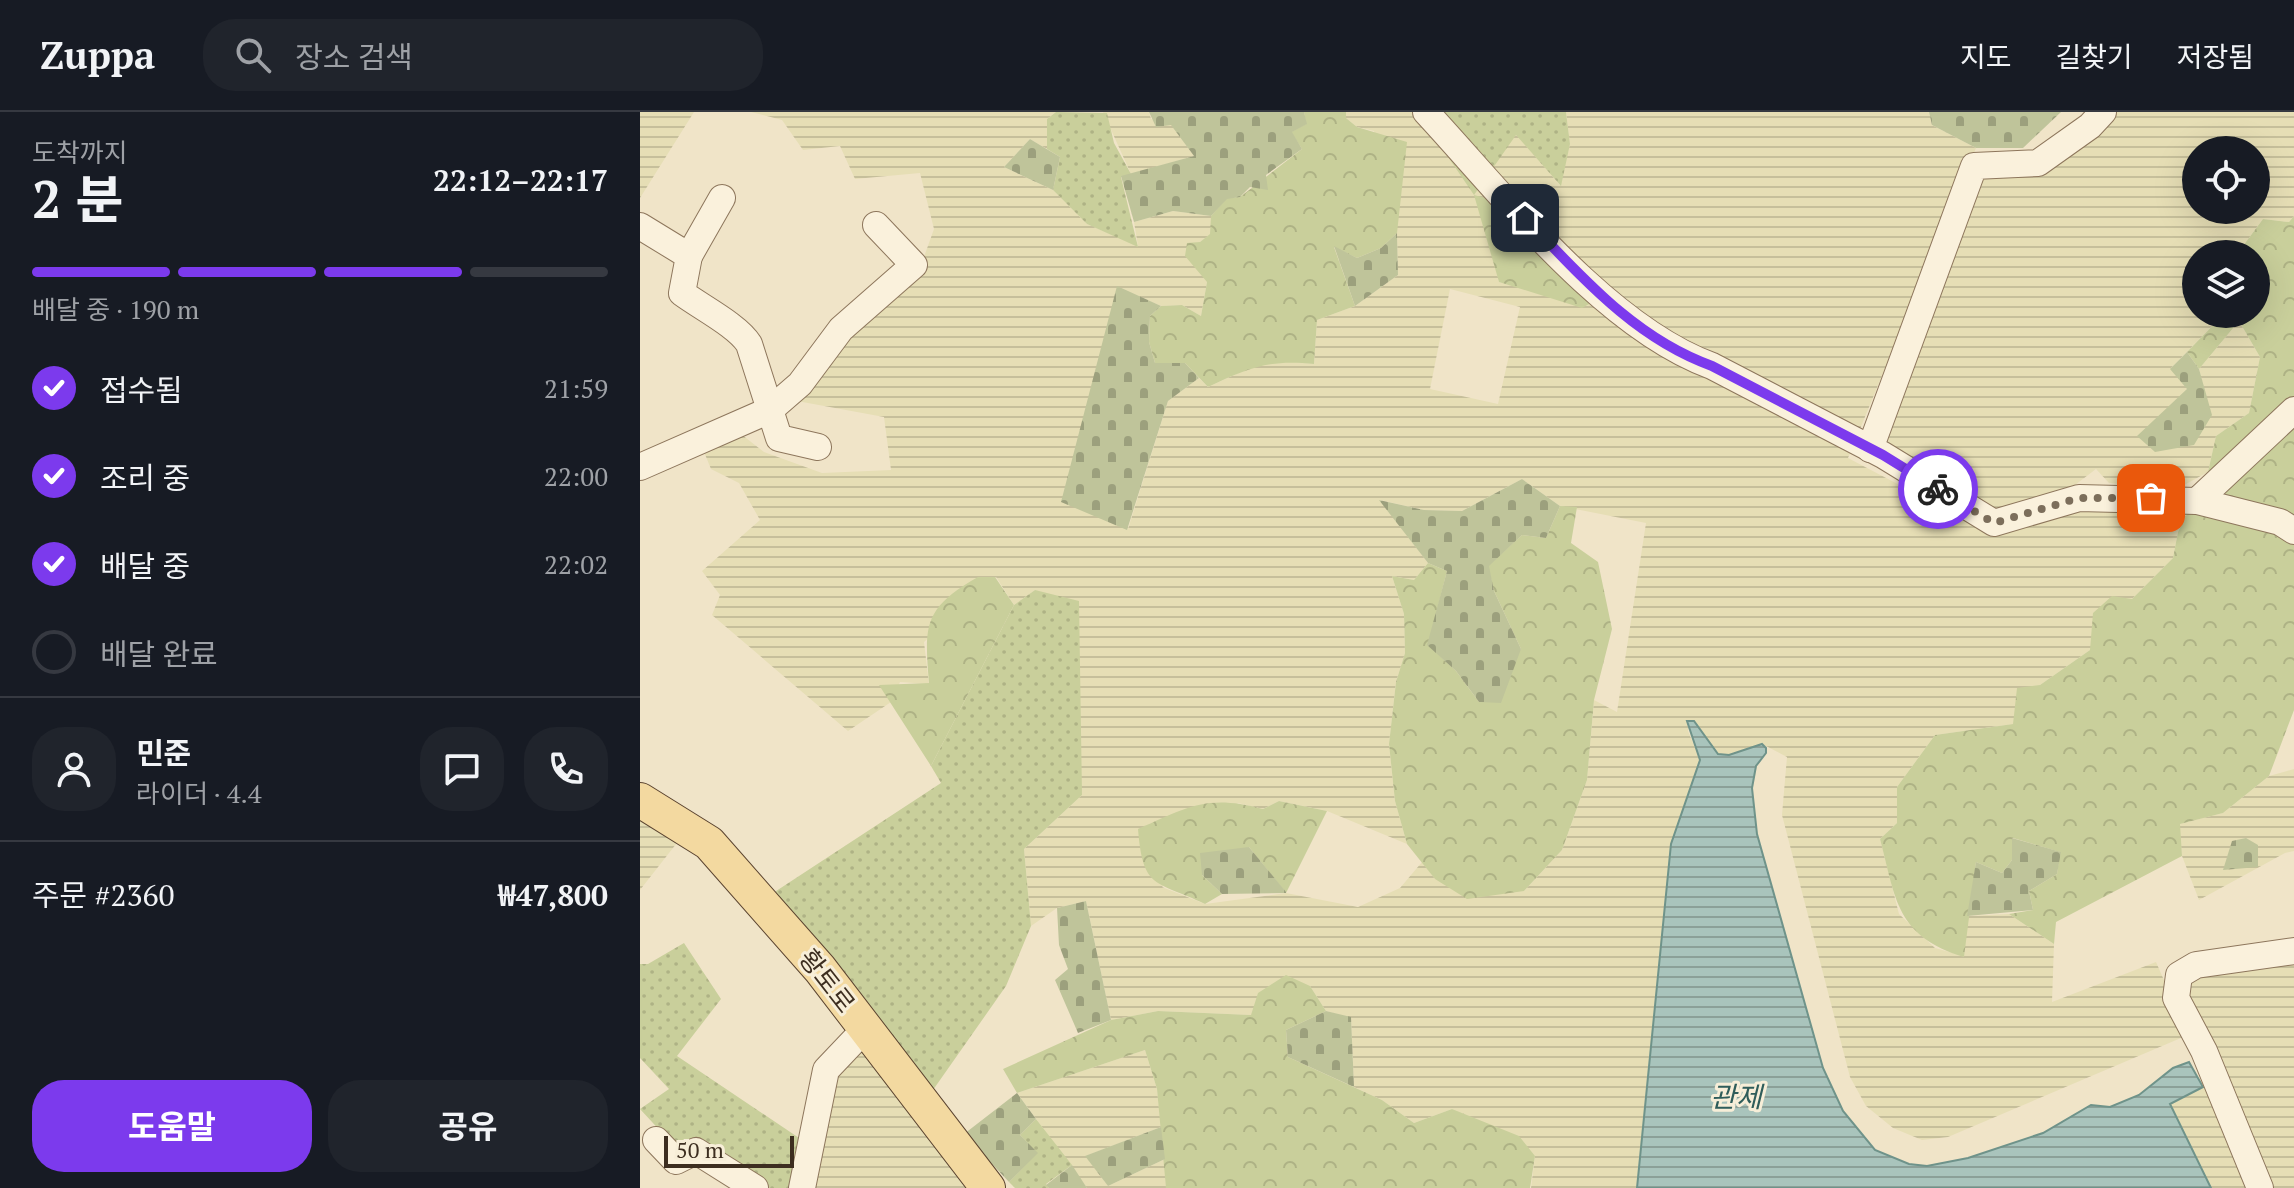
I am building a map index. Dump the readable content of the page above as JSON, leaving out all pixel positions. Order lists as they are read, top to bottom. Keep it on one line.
{"streets":{"main road":["황토로"]},"water":["관제"],"scale_bar":"50 m","page":{"header":"Zuppa","search":"장소 검색","nav":["지도","길찾기","저장됨"],"heading":["2 분","도착까지","22:12–22:17"],"panel":["민준","라이더 · 4.4","주문 #2360","₩47,800"],"bar":"배달 중 · 190 m","list":[["접수됨","21:59"],["조리 중","22:00"],["배달 중","22:02"],"배달 완료"],"buttons":["도움말","공유"],"scale":"50 m"}}
